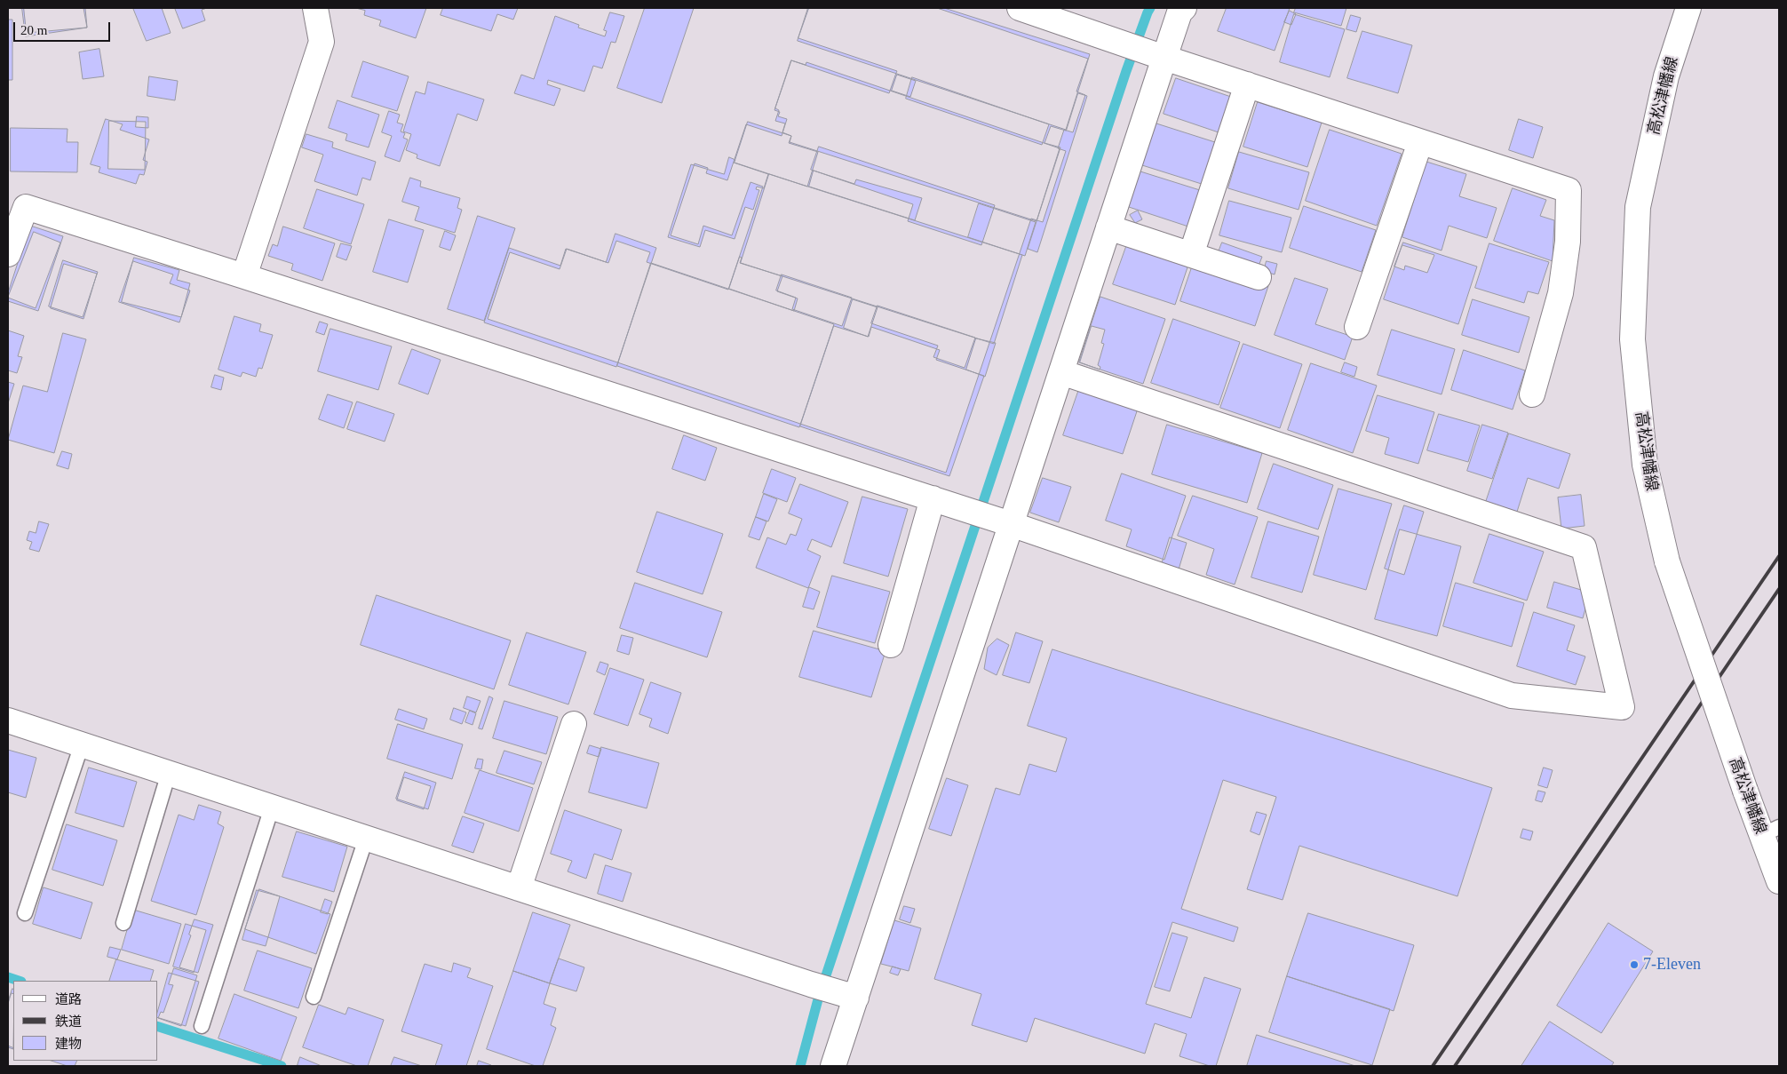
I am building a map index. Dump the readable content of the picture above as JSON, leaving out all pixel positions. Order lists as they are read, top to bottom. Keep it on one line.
{"streets":{"street":["高松津幡線"]},"places":["7-Eleven"],"legend":["道路","鉄道","建物"],"scale_bar":"20 m"}
